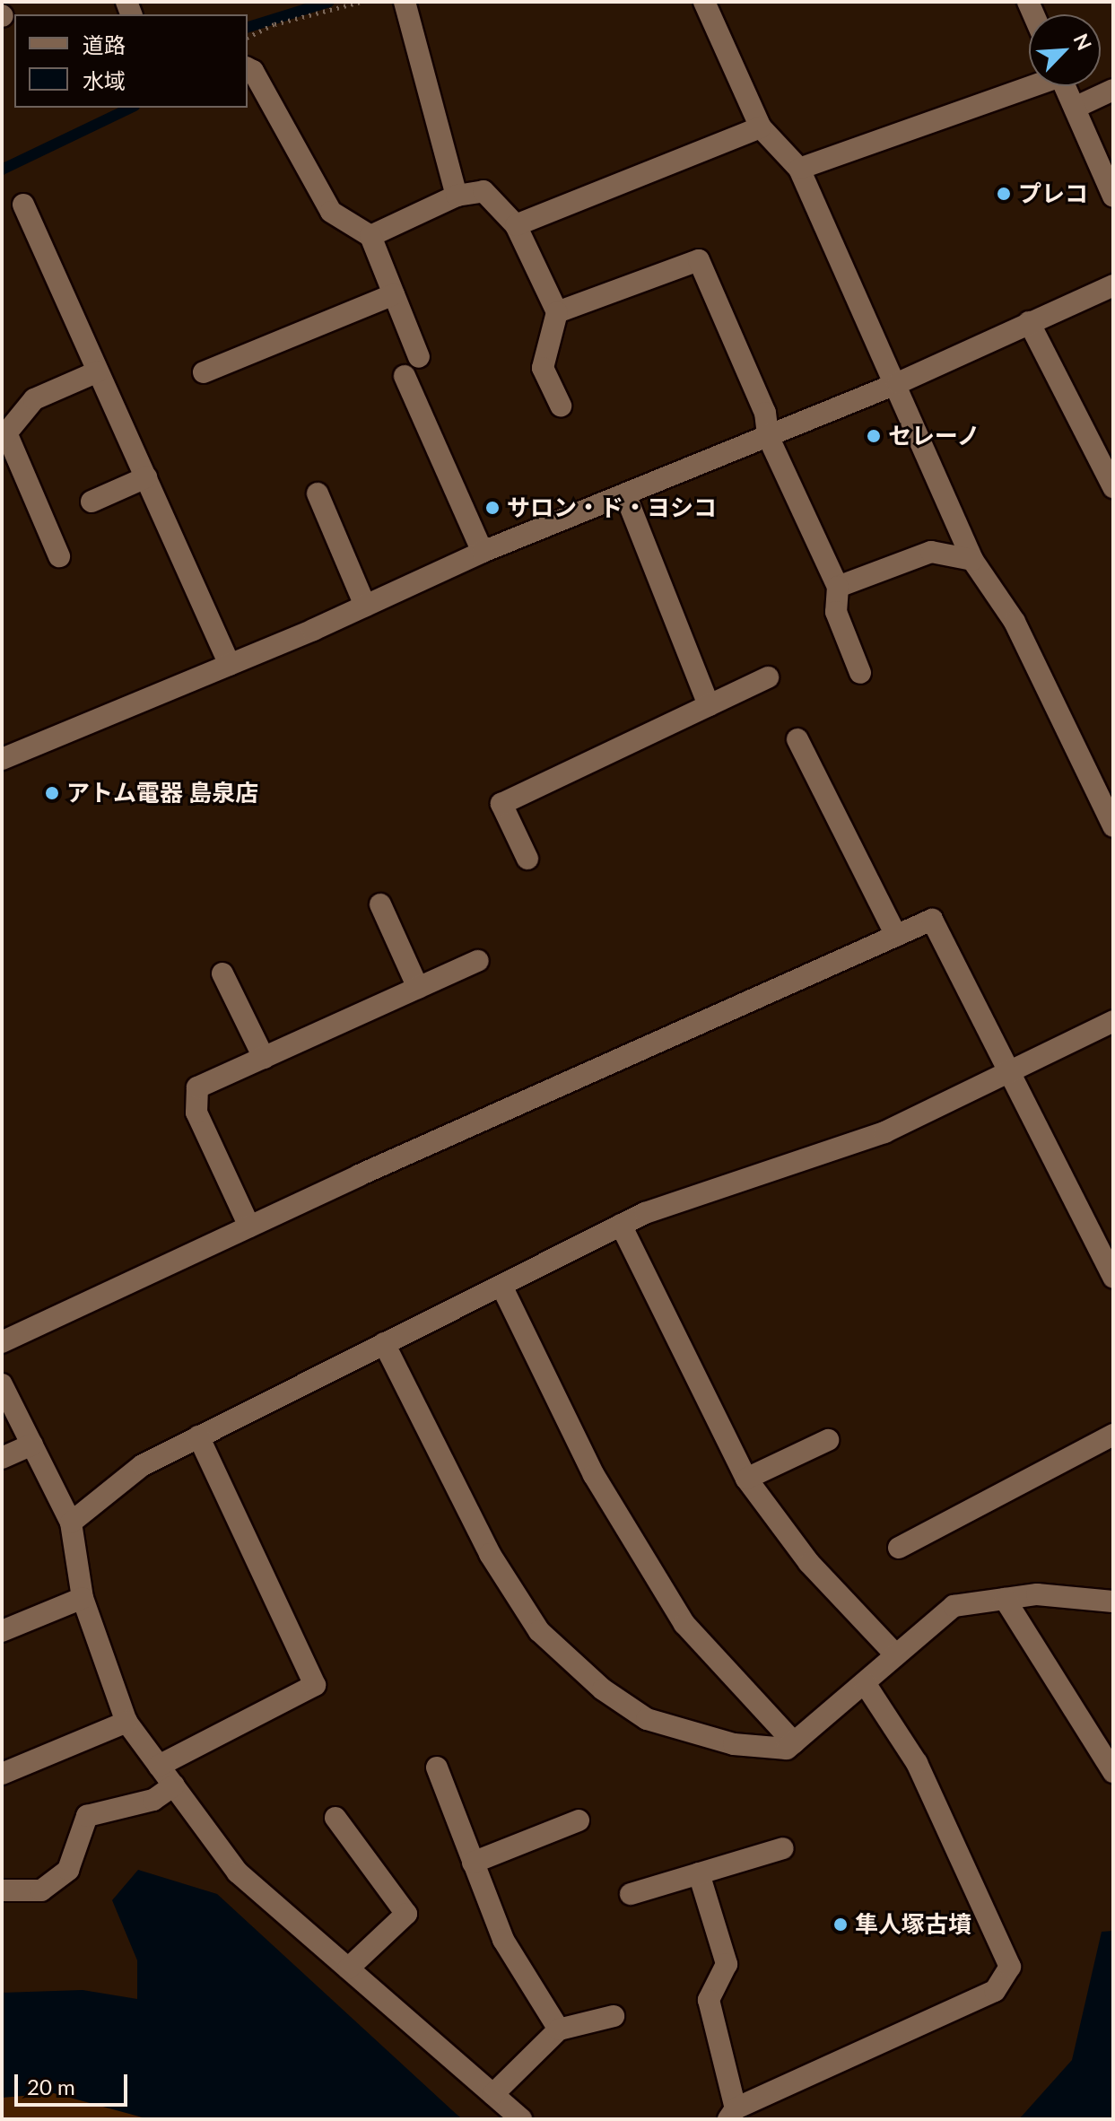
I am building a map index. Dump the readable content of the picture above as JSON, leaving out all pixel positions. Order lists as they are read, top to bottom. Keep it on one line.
{"places":["プレコ","セレーノ","サロン・ド・ヨシコ","アトム電器 島泉店","隼人塚古墳"],"legend":["道路","水域"],"scale_bar":"20 m","north":"top right"}
